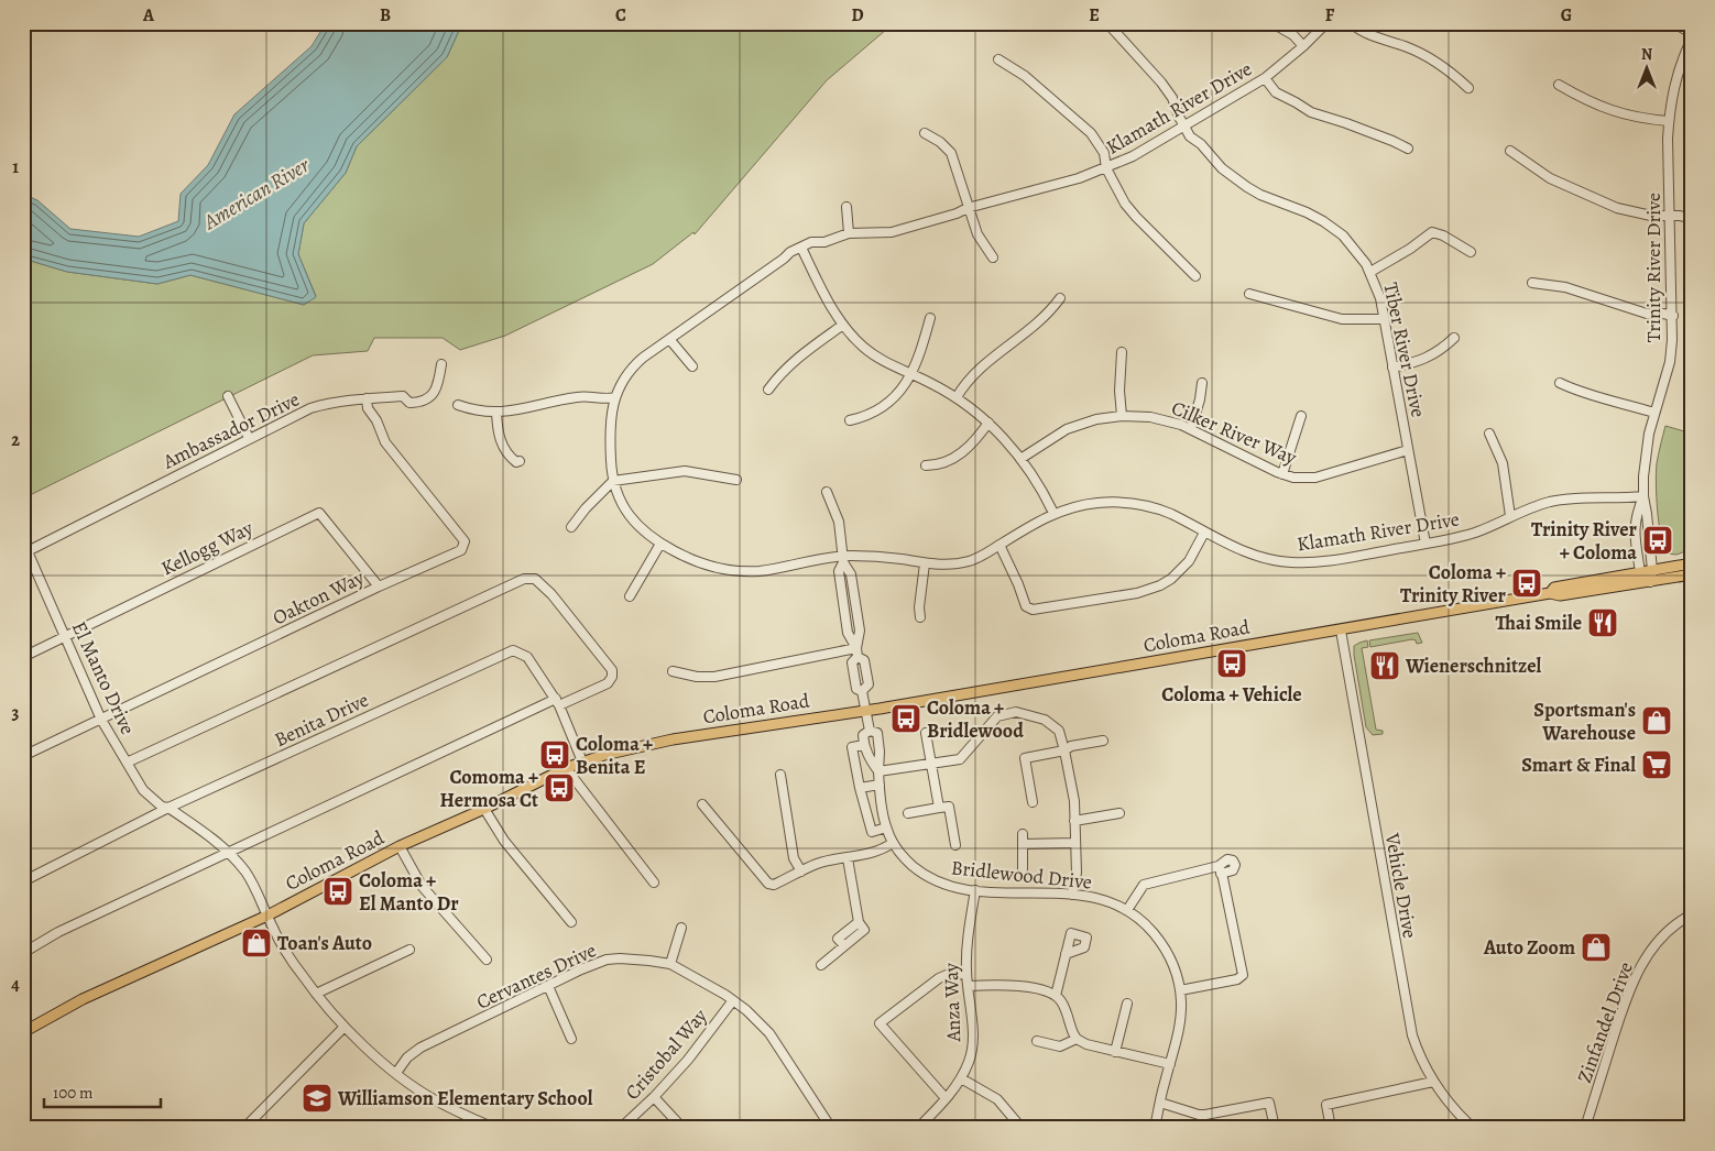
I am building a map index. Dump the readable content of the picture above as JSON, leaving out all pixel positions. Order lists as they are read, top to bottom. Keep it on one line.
{"streets":{"main road":["Coloma Road"],"street":["Klamath River Drive","Trinity River Drive","Tiber River Drive","Ambassador Drive","Cilker River Way","Kellogg Way","Oakton Way","El Manto Drive","Benita Drive","Bridlewood Drive","Vehicle Drive","Cervantes Drive","Anza Way","Zinfandel Drive","Cristobal Way"]},"crossings":[["Klamath River Drive","Trinity River Drive"],["Klamath River Drive","Tiber River Drive"],["Trinity River Drive","Coloma Road"],["Tiber River Drive","Cilker River Way"],["Ambassador Drive","Oakton Way"],["Ambassador Drive","El Manto Drive"],["Kellogg Way","Oakton Way"],["Kellogg Way","El Manto Drive"],["Oakton Way","El Manto Drive"],["Coloma Road","El Manto Drive"],["Coloma Road","Benita Drive"],["Coloma Road","Bridlewood Drive"],["Coloma Road","Vehicle Drive"],["El Manto Drive","Benita Drive"],["El Manto Drive","Cervantes Drive"],["Bridlewood Drive","Anza Way"],["Cervantes Drive","Cristobal Way"]],"water":["American River"],"places":{"bus stop":["Trinity River + Coloma","Coloma + Trinity River","Coloma + Vehicle","Coloma + Bridlewood","Coloma + Benita E","Comoma + Hermosa Ct","Coloma + El Manto Dr"],"restaurant":["Thai Smile","Wienerschnitzel"],"shop":["Sportsman's Warehouse","Toan's Auto","Auto Zoom"],"supermarket":["Smart & Final"],"school or university":["Williamson Elementary School"]},"scale_bar":"100 m","north":"top","grid":{"columns":["A","B","C","D","E","F","G"],"rows":["1","2","3","4"]}}
